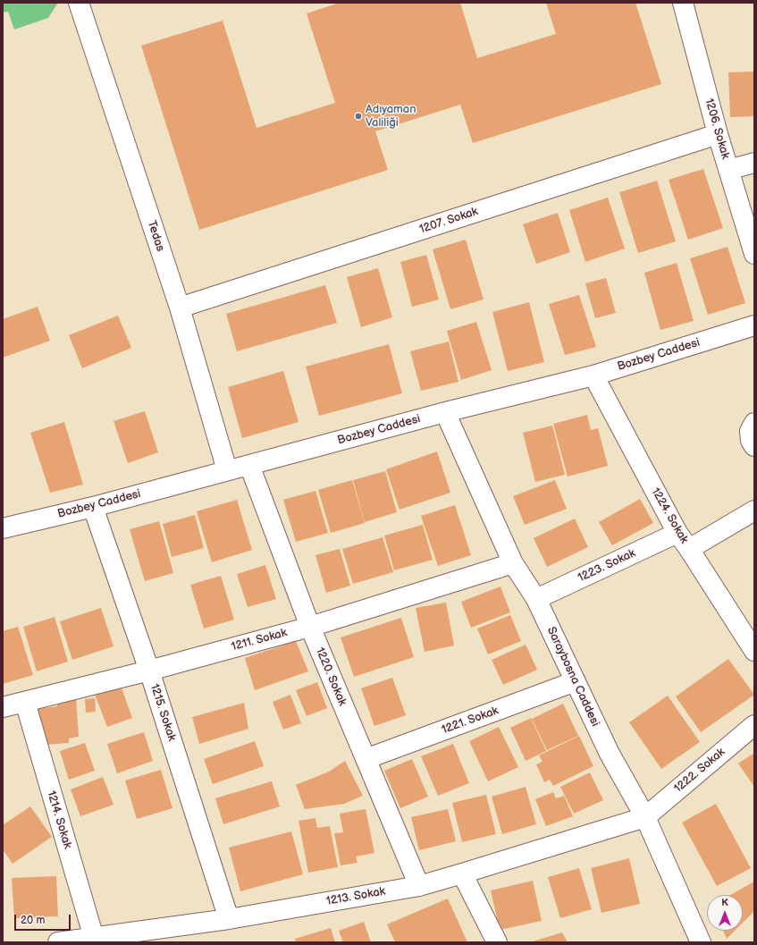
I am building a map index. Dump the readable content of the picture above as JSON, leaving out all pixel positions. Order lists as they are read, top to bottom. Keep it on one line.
{"streets":{"street":["1206. Sokak","1207. Sokak","Tedas","Bozbey Caddesi","1224. Sokak","1223. Sokak","1211. Sokak","1220. Sokak","Saraybosna Caddesi","1215. Sokak","1221. Sokak","1222. Sokak","1214. Sokak","1213. Sokak"]},"crossings":[["1206. Sokak","1207. Sokak"],["1207. Sokak","Tedas"],["Tedas","Bozbey Caddesi"],["Bozbey Caddesi","1224. Sokak"],["Bozbey Caddesi","1220. Sokak"],["Bozbey Caddesi","Saraybosna Caddesi"],["Bozbey Caddesi","1215. Sokak"],["1224. Sokak","1223. Sokak"],["1223. Sokak","Saraybosna Caddesi"],["1211. Sokak","1220. Sokak"],["1211. Sokak","Saraybosna Caddesi"],["1211. Sokak","1215. Sokak"],["1211. Sokak","1214. Sokak"],["1220. Sokak","1221. Sokak"],["1220. Sokak","1213. Sokak"],["Saraybosna Caddesi","1221. Sokak"],["Saraybosna Caddesi","1222. Sokak"],["Saraybosna Caddesi","1213. Sokak"],["1215. Sokak","1213. Sokak"],["1222. Sokak","1213. Sokak"],["1214. Sokak","1213. Sokak"]],"places":["Adıyaman Valiliği"],"scale_bar":"20 m","north":"top"}
